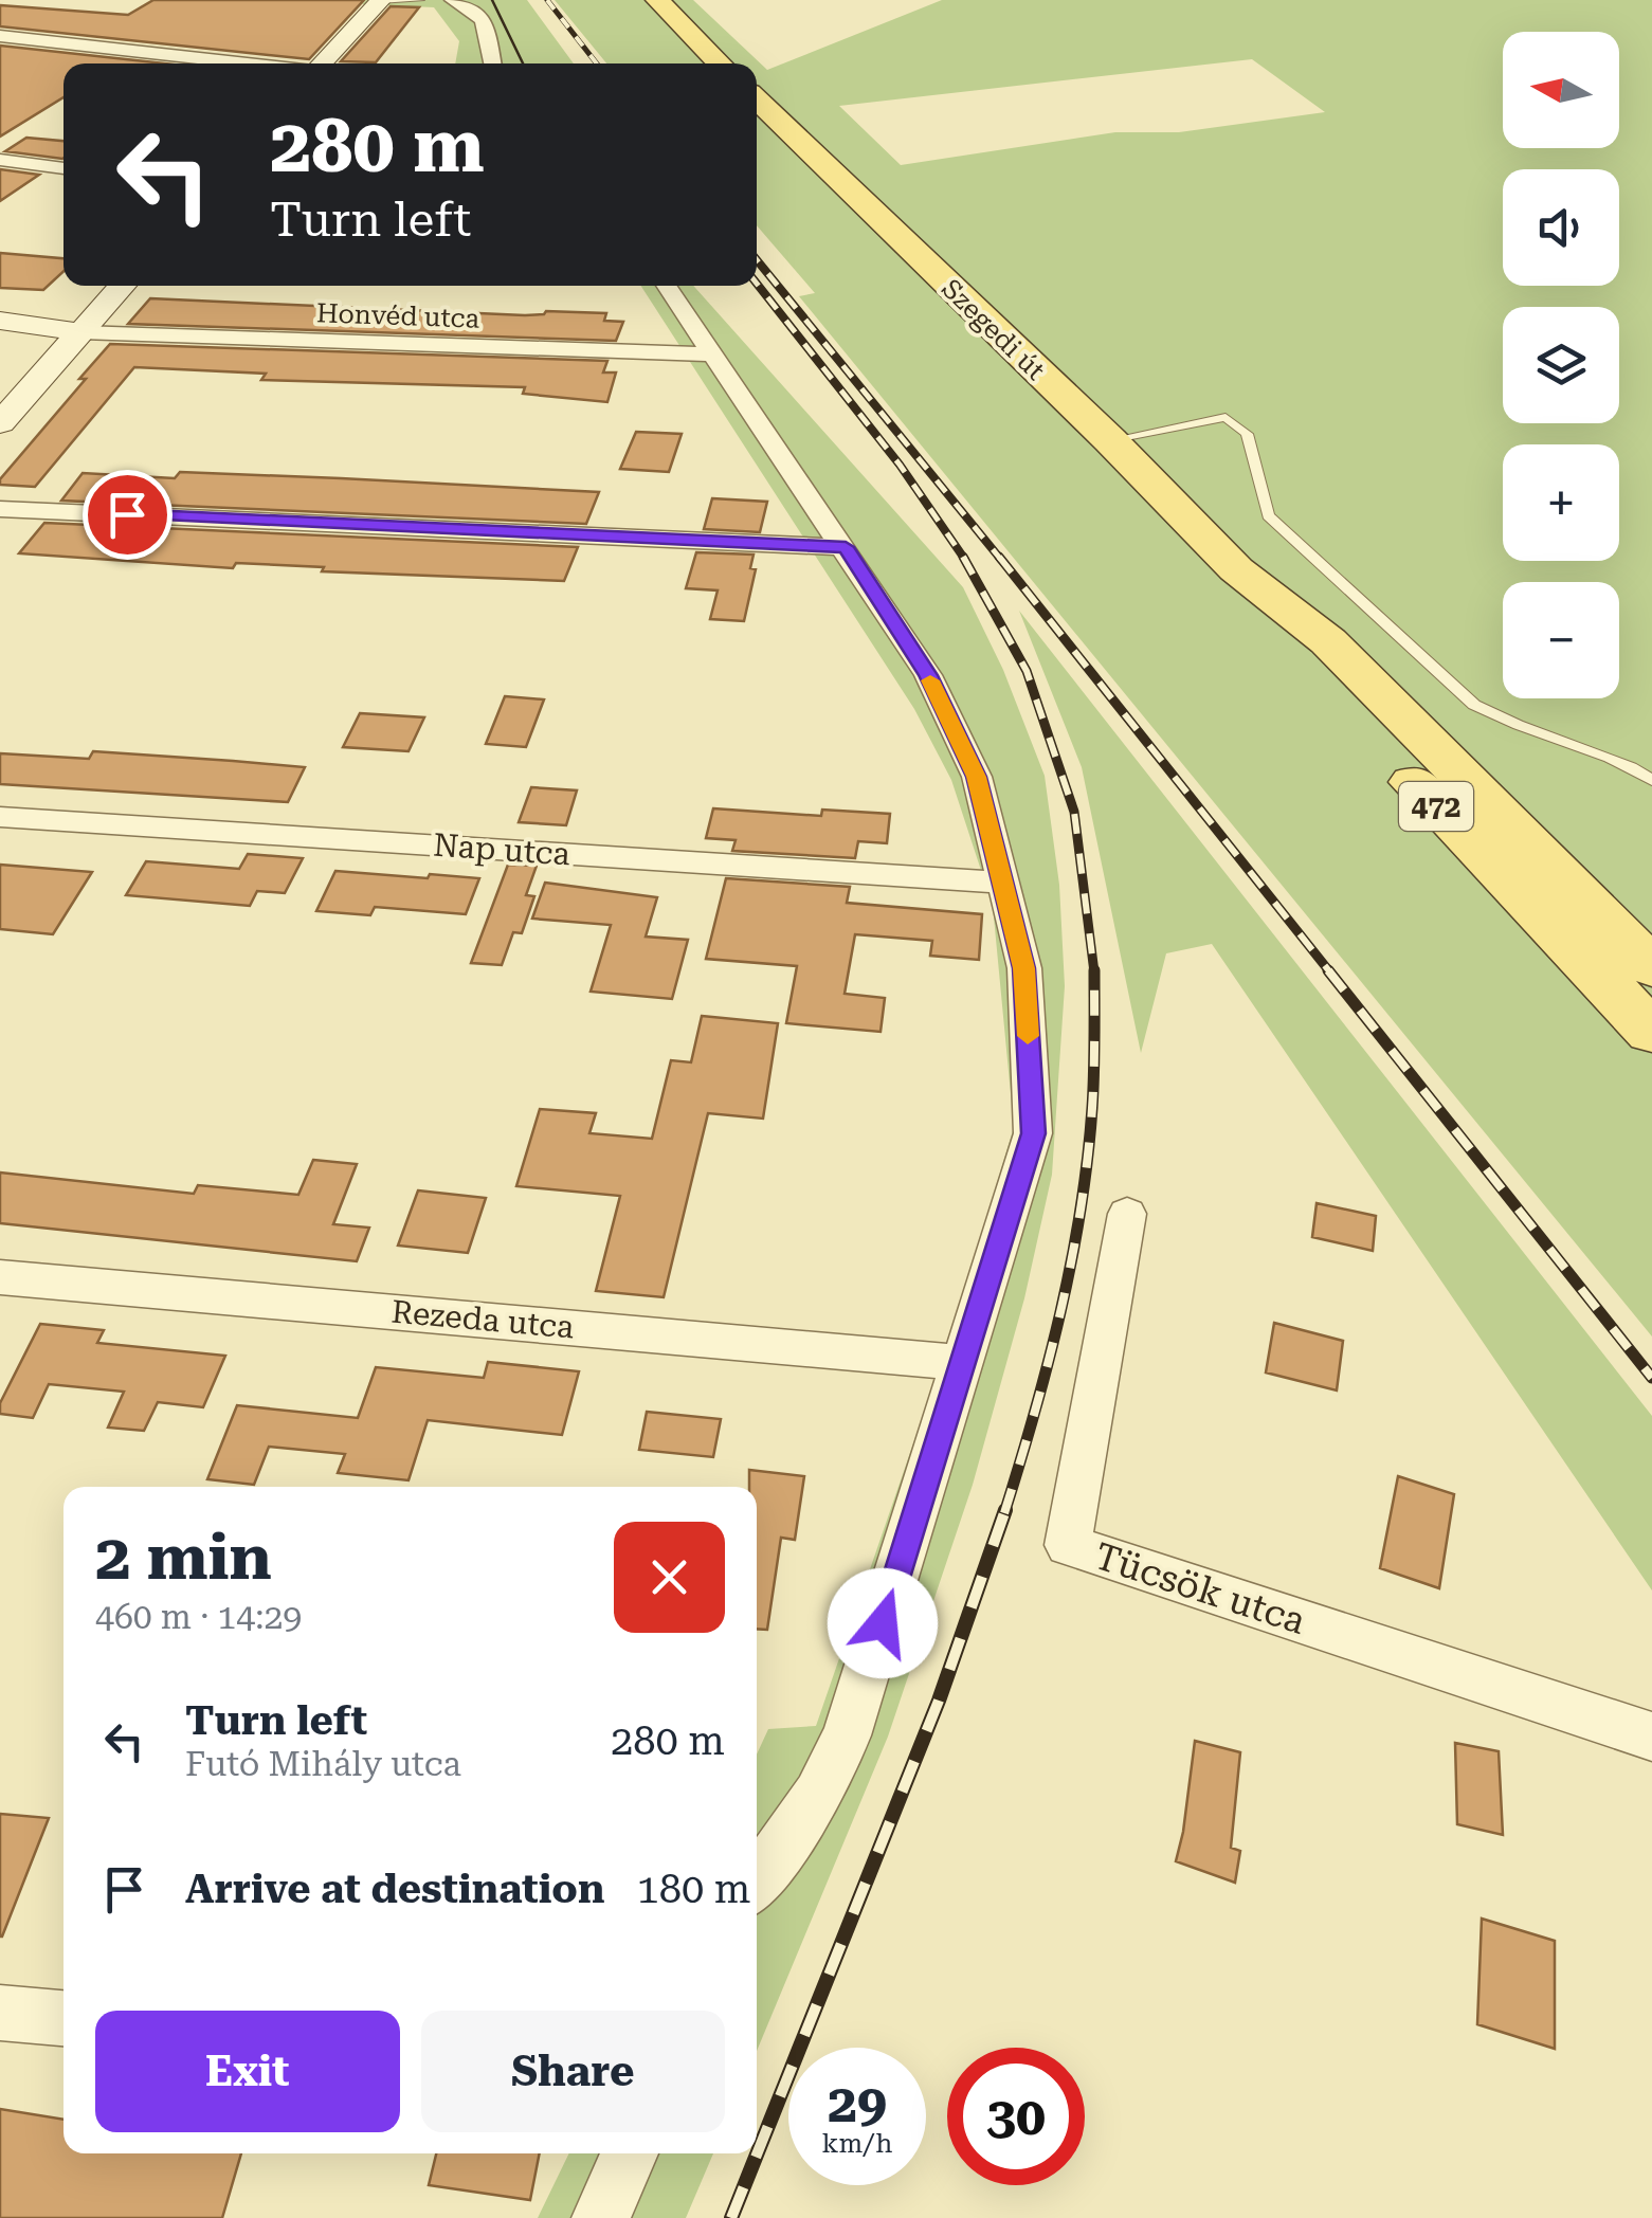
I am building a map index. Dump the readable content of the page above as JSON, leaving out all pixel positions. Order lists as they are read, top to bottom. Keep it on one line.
{"streets":{"main road":["Szegedi út","472"],"street":["Honvéd utca","Nap utca","Rezeda utca","Tücsök utca"]},"north":"left","page":{"map_buttons":["+","−"],"turn":["280 m","Turn left"],"heading":["2 min","460 m · 14:29"],"list":[{"name":"Turn left","note":"Futó Mihály utca","value":"280 m"},{"name":"Arrive at destination","value":"180 m"}],"buttons":["Exit","Share"],"speed":"29 km/h","limit":"30"}}
